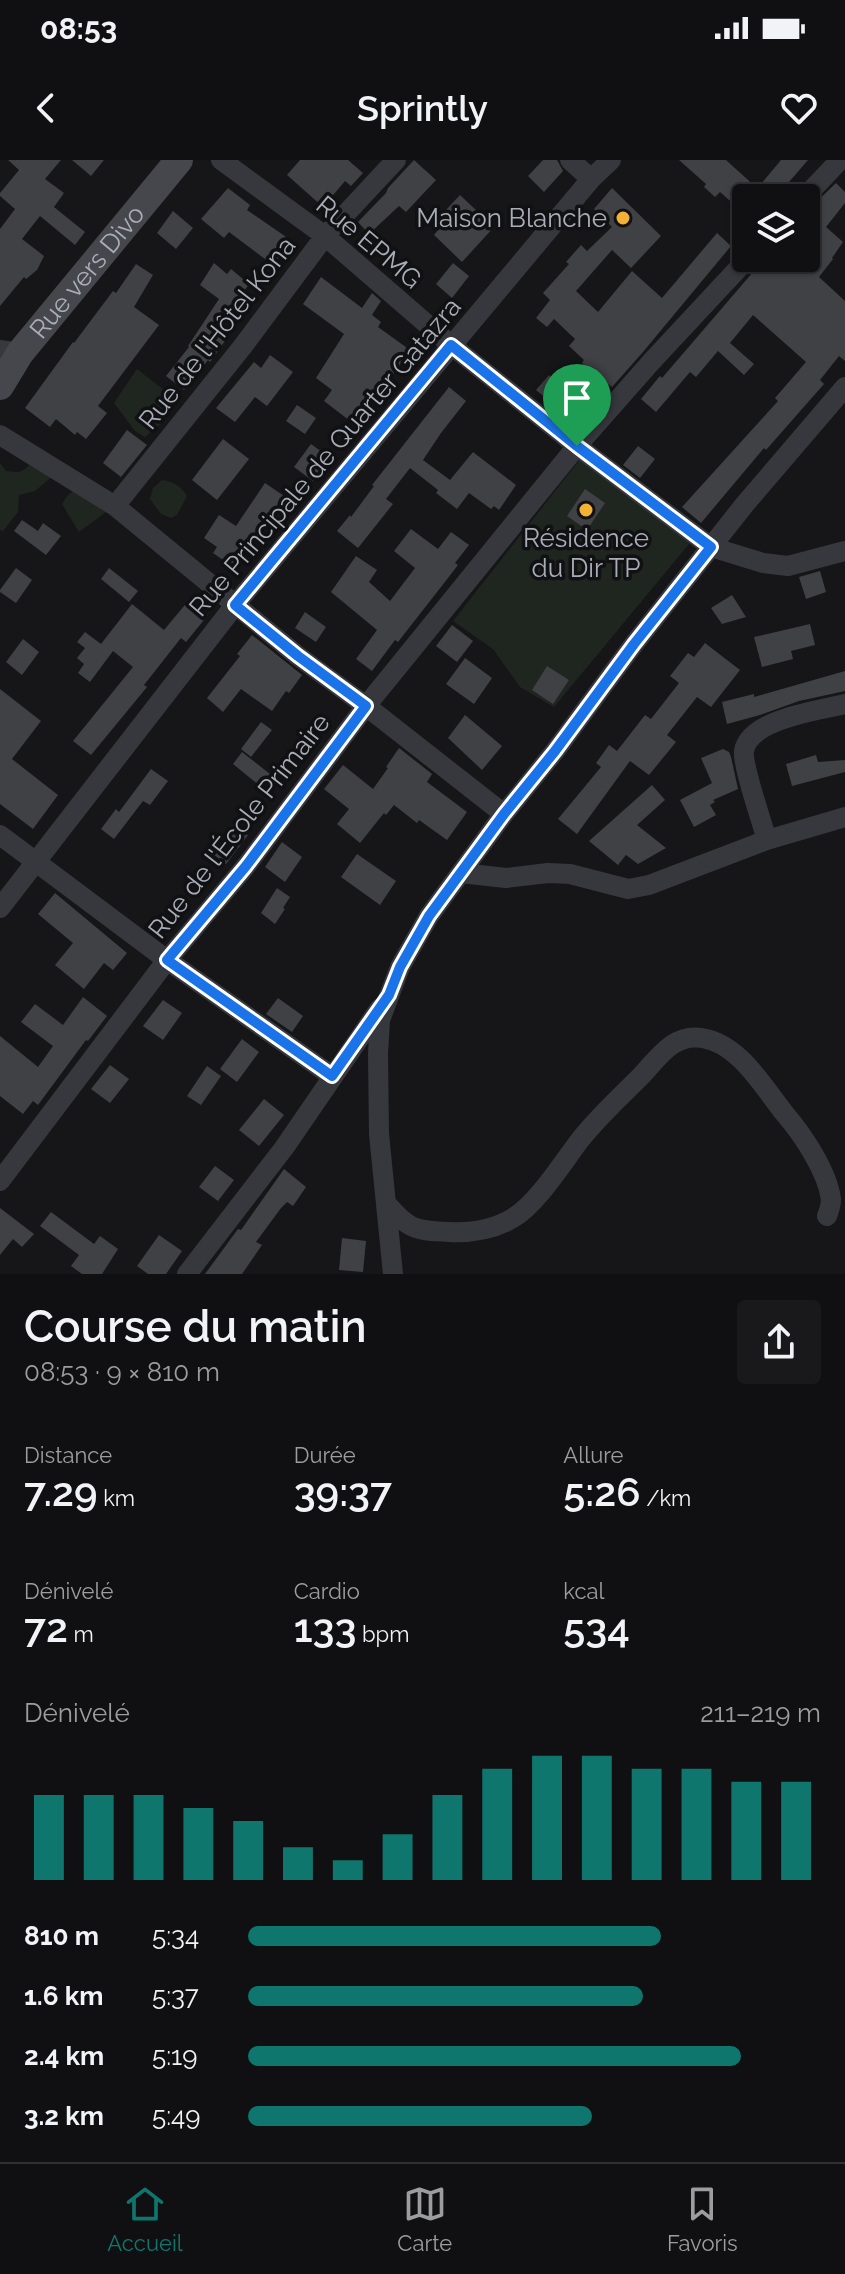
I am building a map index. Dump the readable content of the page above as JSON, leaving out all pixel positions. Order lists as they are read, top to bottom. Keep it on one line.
{"streets":{"main road":["Rue vers Divo"],"street":["Rue EPMG","Rue de l'Hôtel Kona","Rue Principale de Quarter Gatazra","Rue de l'École Primaire"]},"crossings":[["Rue EPMG","Rue de l'Hôtel Kona"],["Rue EPMG","Rue Principale de Quarter Gatazra"],["Rue EPMG","Rue de l'École Primaire"]],"places":["Maison Blanche","Résidence du Dir TP"],"page":{"status":"08:53","header":"Sprintly","heading":["Course du matin","08:53 · 9 × 810 m"],"stats":[["Distance","7.29 km"],["Durée","39:37"],["Allure","5:26 /km"],["Dénivelé","72 m"],["Cardio","133 bpm"],["kcal","534"]],"chart":["Dénivelé","211–219 m"],"list":[{"name":"810 m","note":"5:34"},{"name":"1.6 km","note":"5:37"},{"name":"2.4 km","note":"5:19"},{"name":"3.2 km","note":"5:49"}],"tabs":["Accueil","Carte","Favoris"]}}
